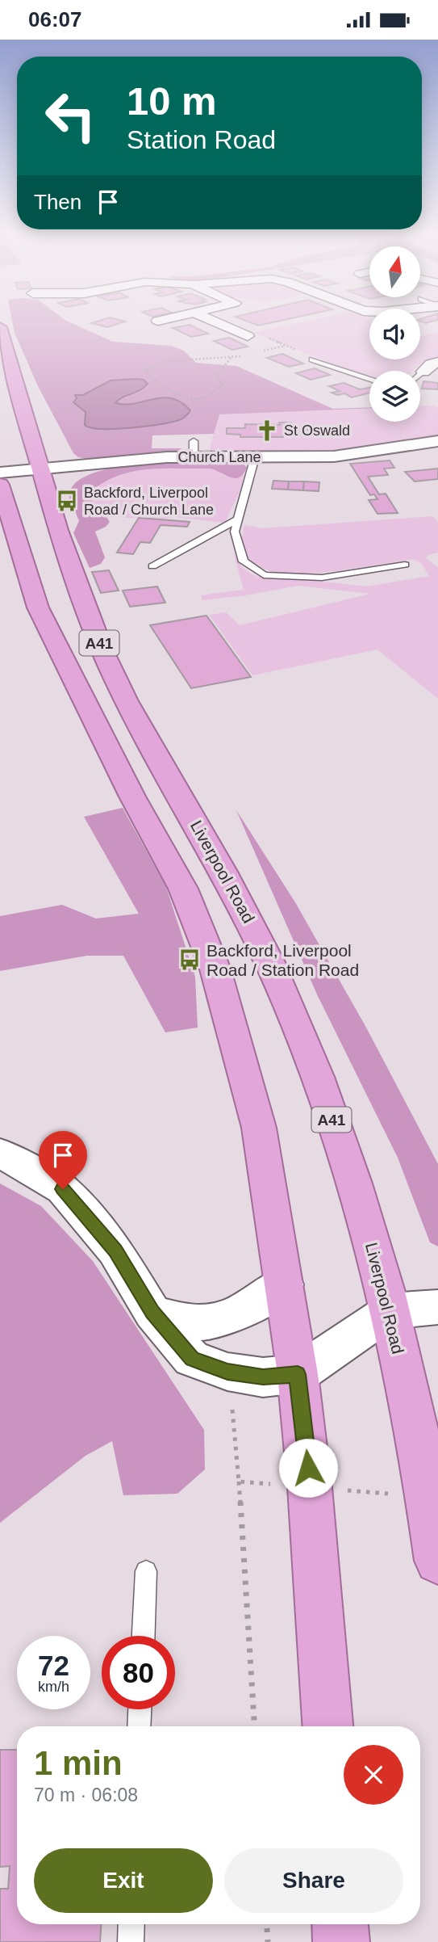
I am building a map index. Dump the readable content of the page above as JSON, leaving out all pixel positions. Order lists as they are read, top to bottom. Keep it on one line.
{"streets":{"highway":["A41","Liverpool Road"],"street":["Church Lane"]},"crossings":[["Church Lane","Liverpool Road"]],"places":{"church":["St Oswald"],"bus stop":["Backford, Liverpool Road / Church Lane","Backford, Liverpool Road / Station Road"]},"north":"top","page":{"status":"06:07","turn":["10 m","Station Road"],"then":"Then","speed":"72 km/h","limit":"80","heading":["1 min","70 m · 06:08"],"buttons":["Exit","Share"]}}
